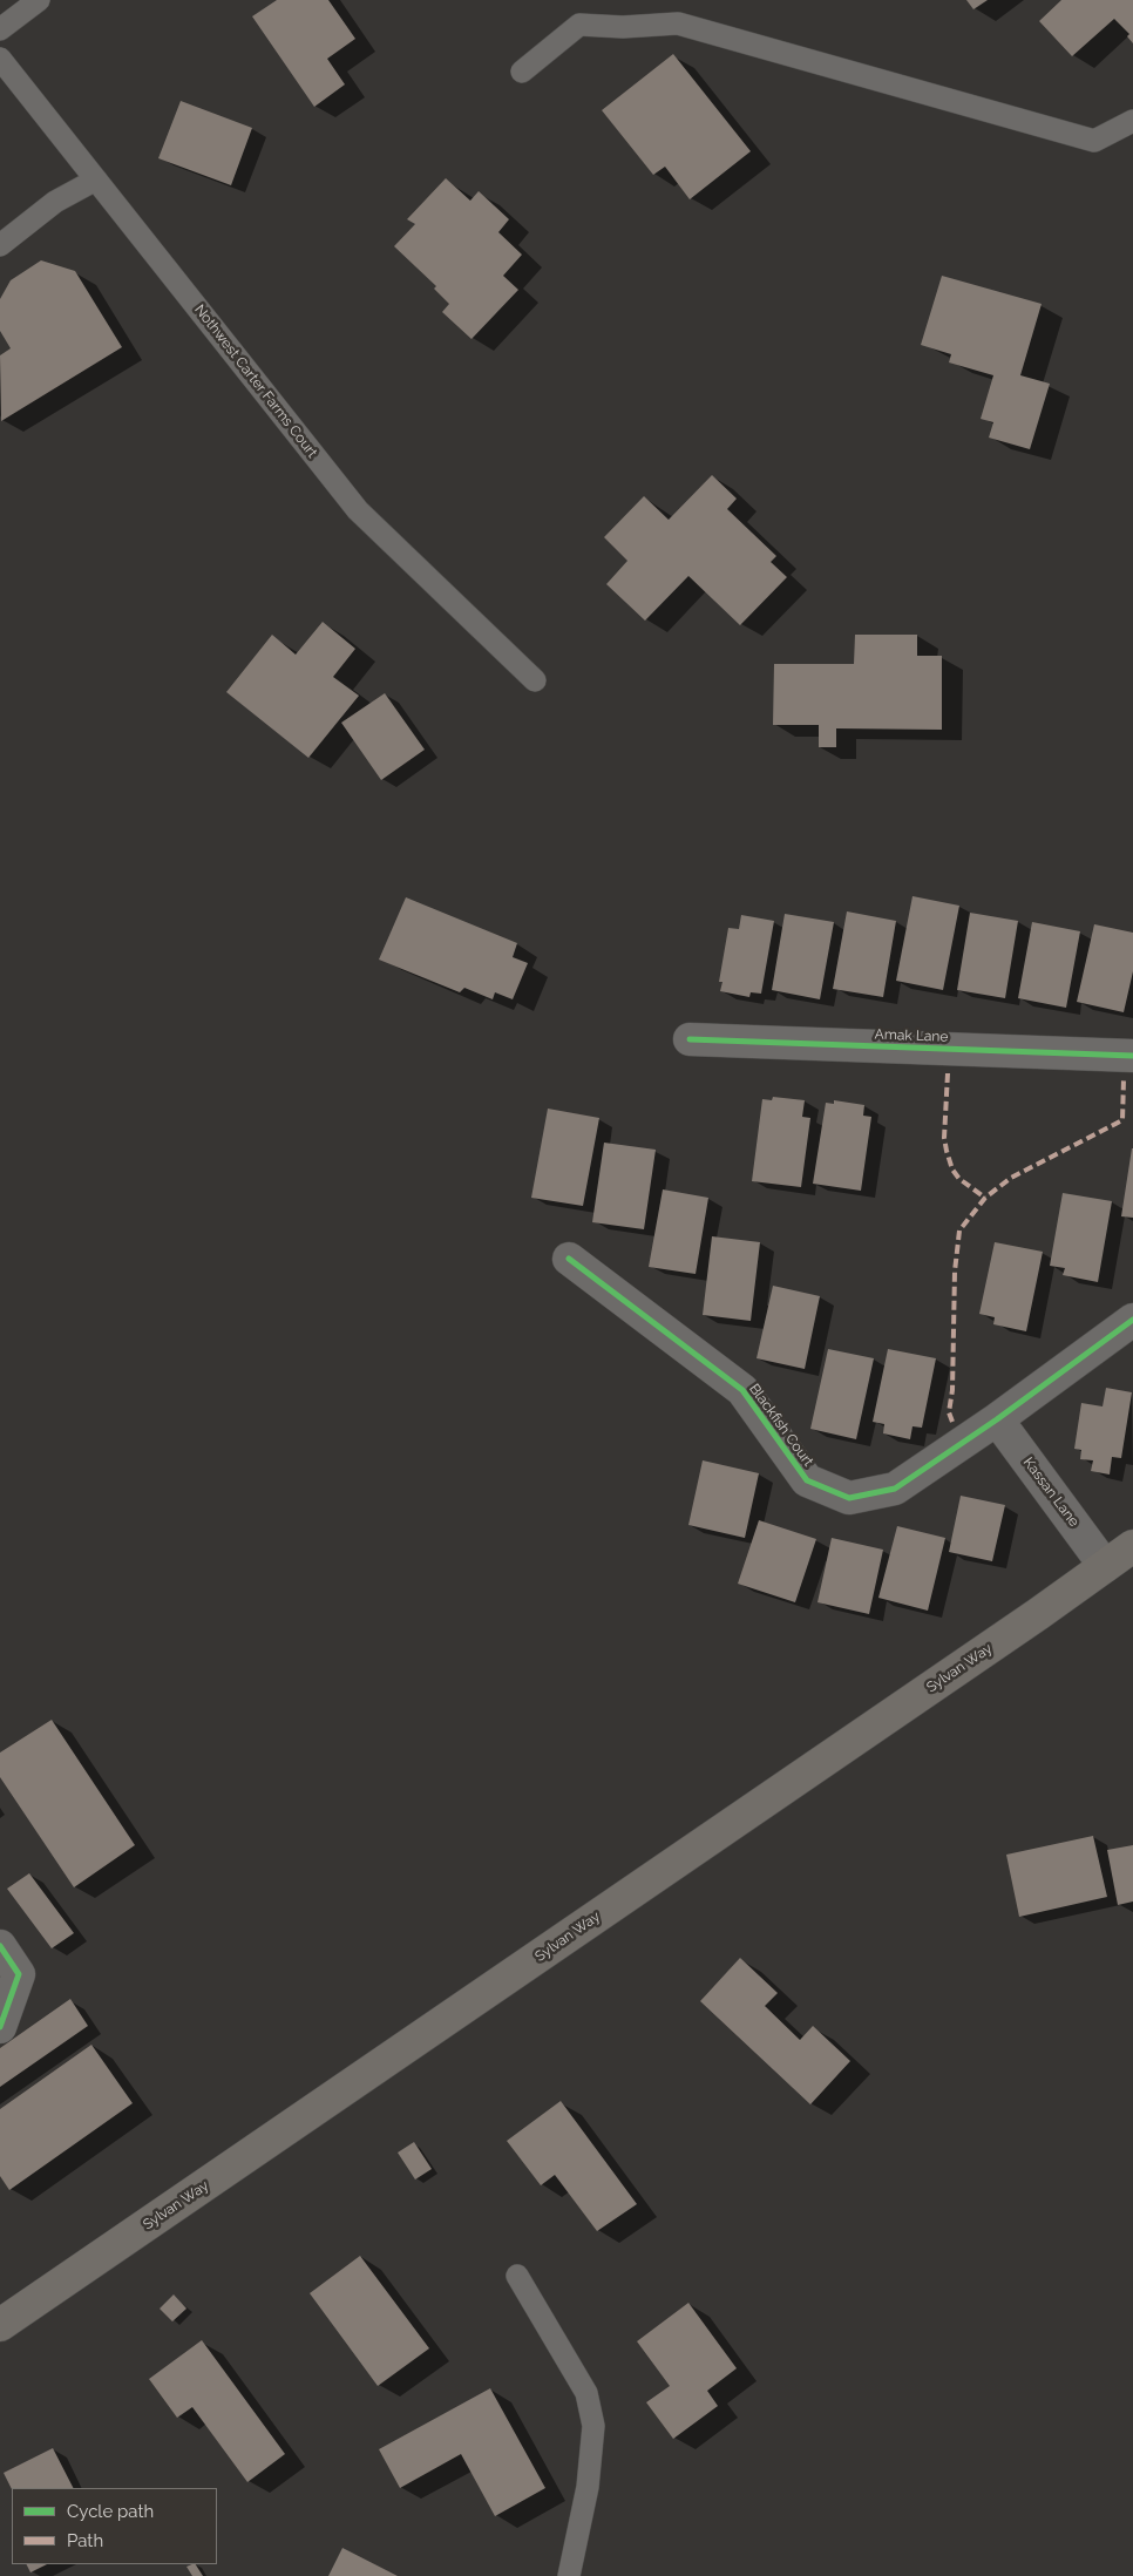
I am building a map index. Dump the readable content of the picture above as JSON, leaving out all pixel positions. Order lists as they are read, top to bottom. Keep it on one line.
{"streets":{"main road":["Sylvan Way"],"street":["Amak Lane","Blackfish Court","Kassan Lane"],"lane":["Nothwest Carter Farms Court"]},"crossings":[["Blackfish Court","Kassan Lane"],["Kassan Lane","Sylvan Way"]],"legend":["Cycle path","Path"]}
